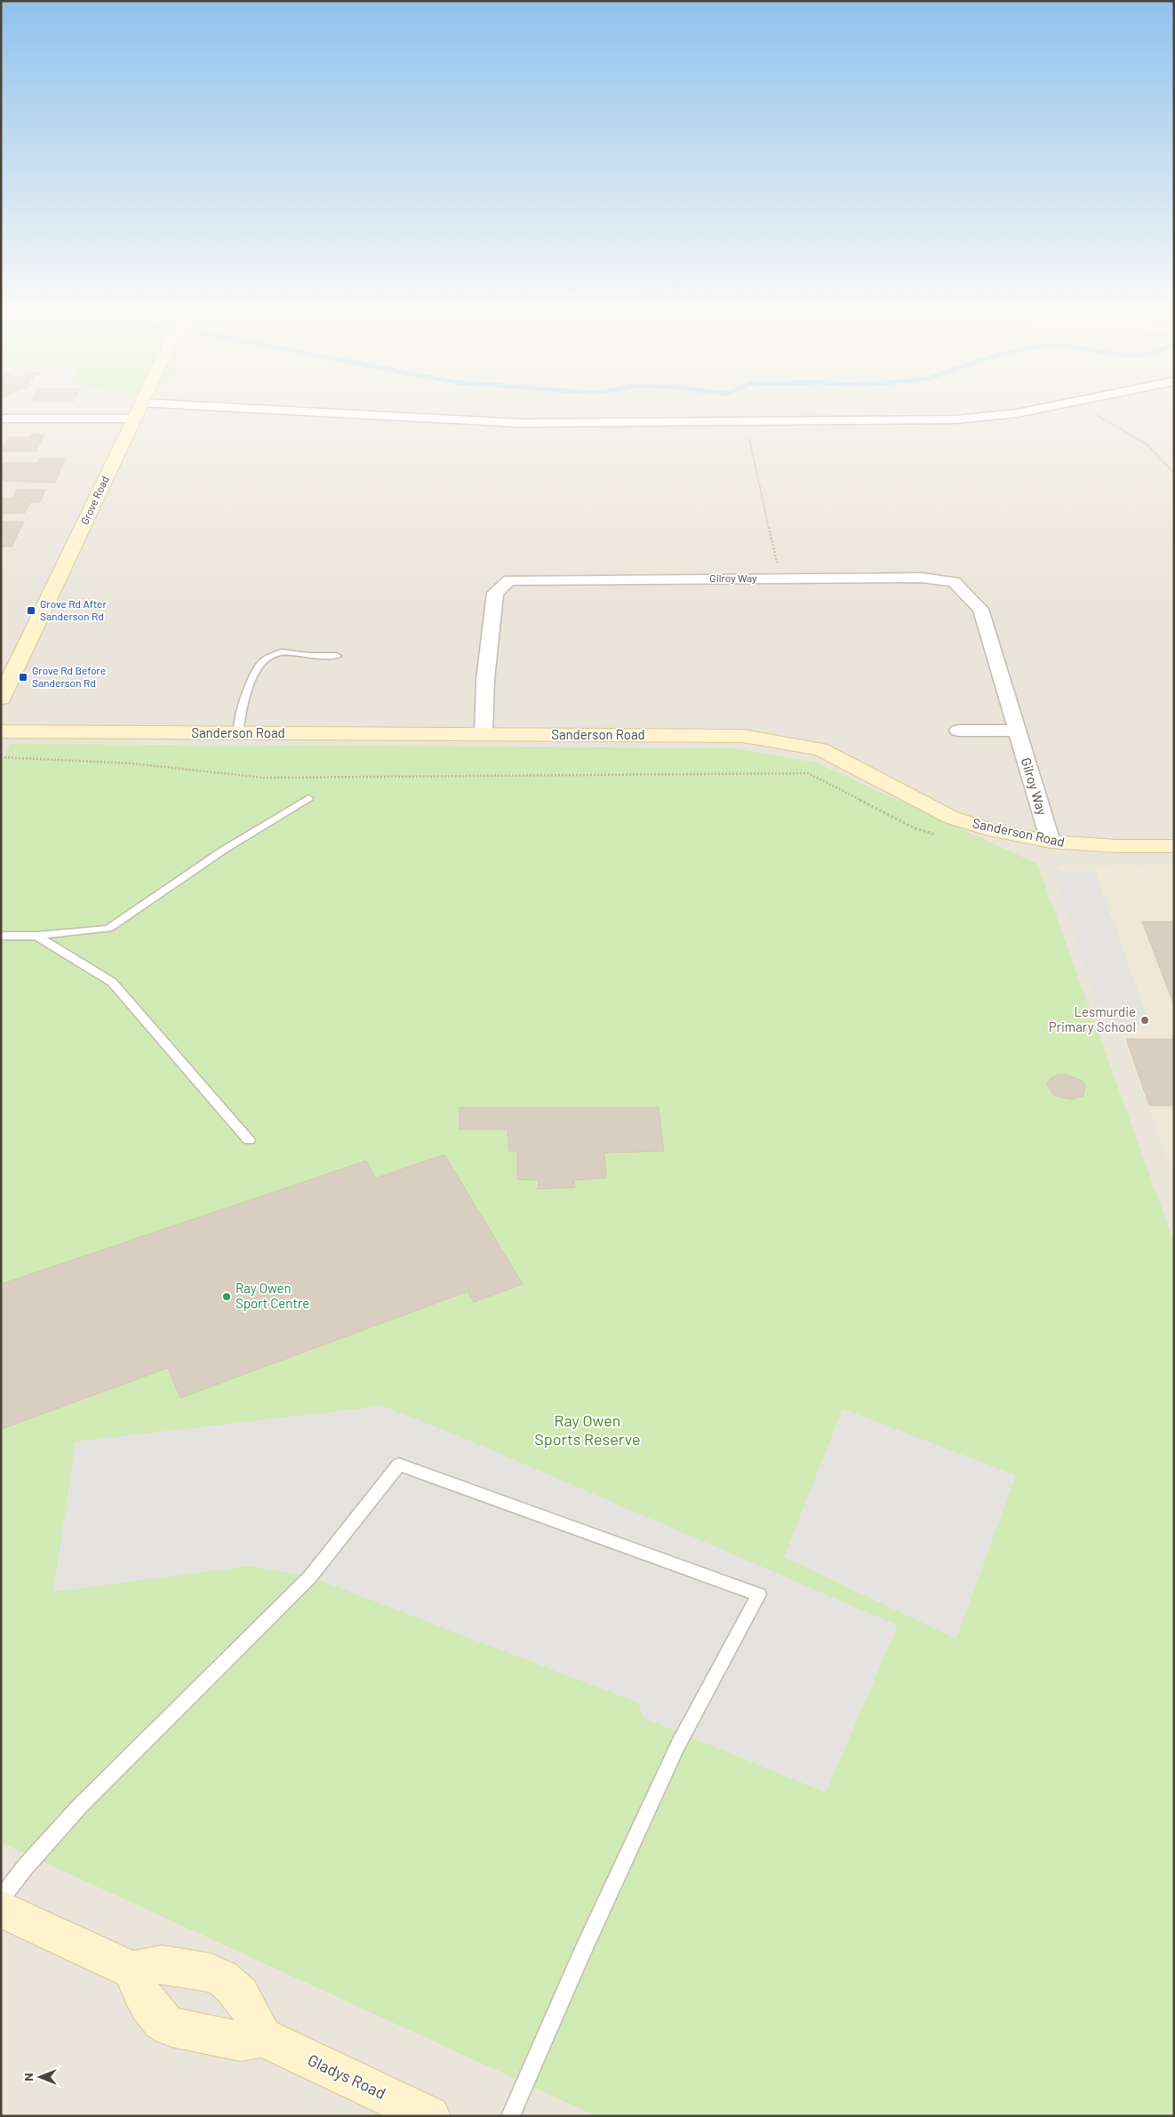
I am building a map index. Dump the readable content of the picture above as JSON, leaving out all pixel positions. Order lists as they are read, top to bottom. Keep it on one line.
{"streets":{"street":["Grove Road","Gilroy Way","Sanderson Road","Gladys Road"]},"crossings":[["Gilroy Way","Sanderson Road"]],"parks":["Ray Owen Sports Reserve"],"places":{"transit":["Grove Rd After Sanderson Rd","Grove Rd Before Sanderson Rd"],"other":["Lesmurdie Primary School","Ray Owen Sport Centre"]},"north":"left"}
